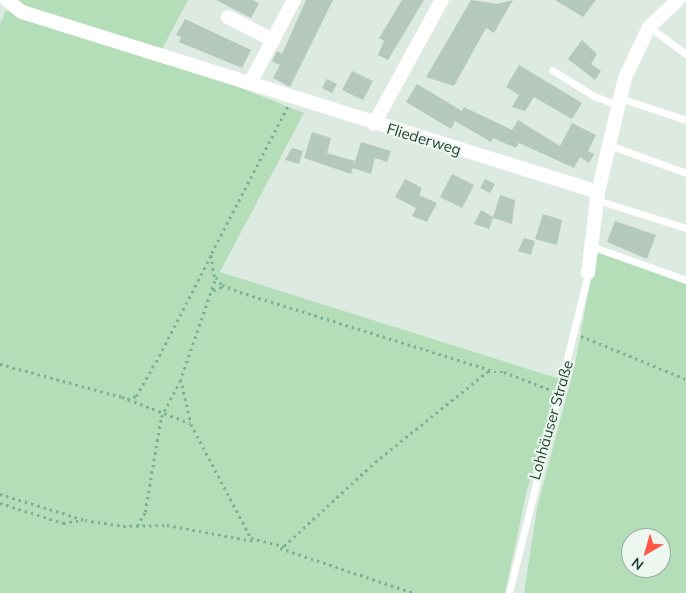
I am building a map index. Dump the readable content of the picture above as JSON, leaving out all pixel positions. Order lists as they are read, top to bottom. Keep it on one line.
{"streets":{"street":["Fliederweg","Lohhäuser Straße"]},"crossings":[["Fliederweg","Lohhäuser Straße"]],"north":"bottom left"}
